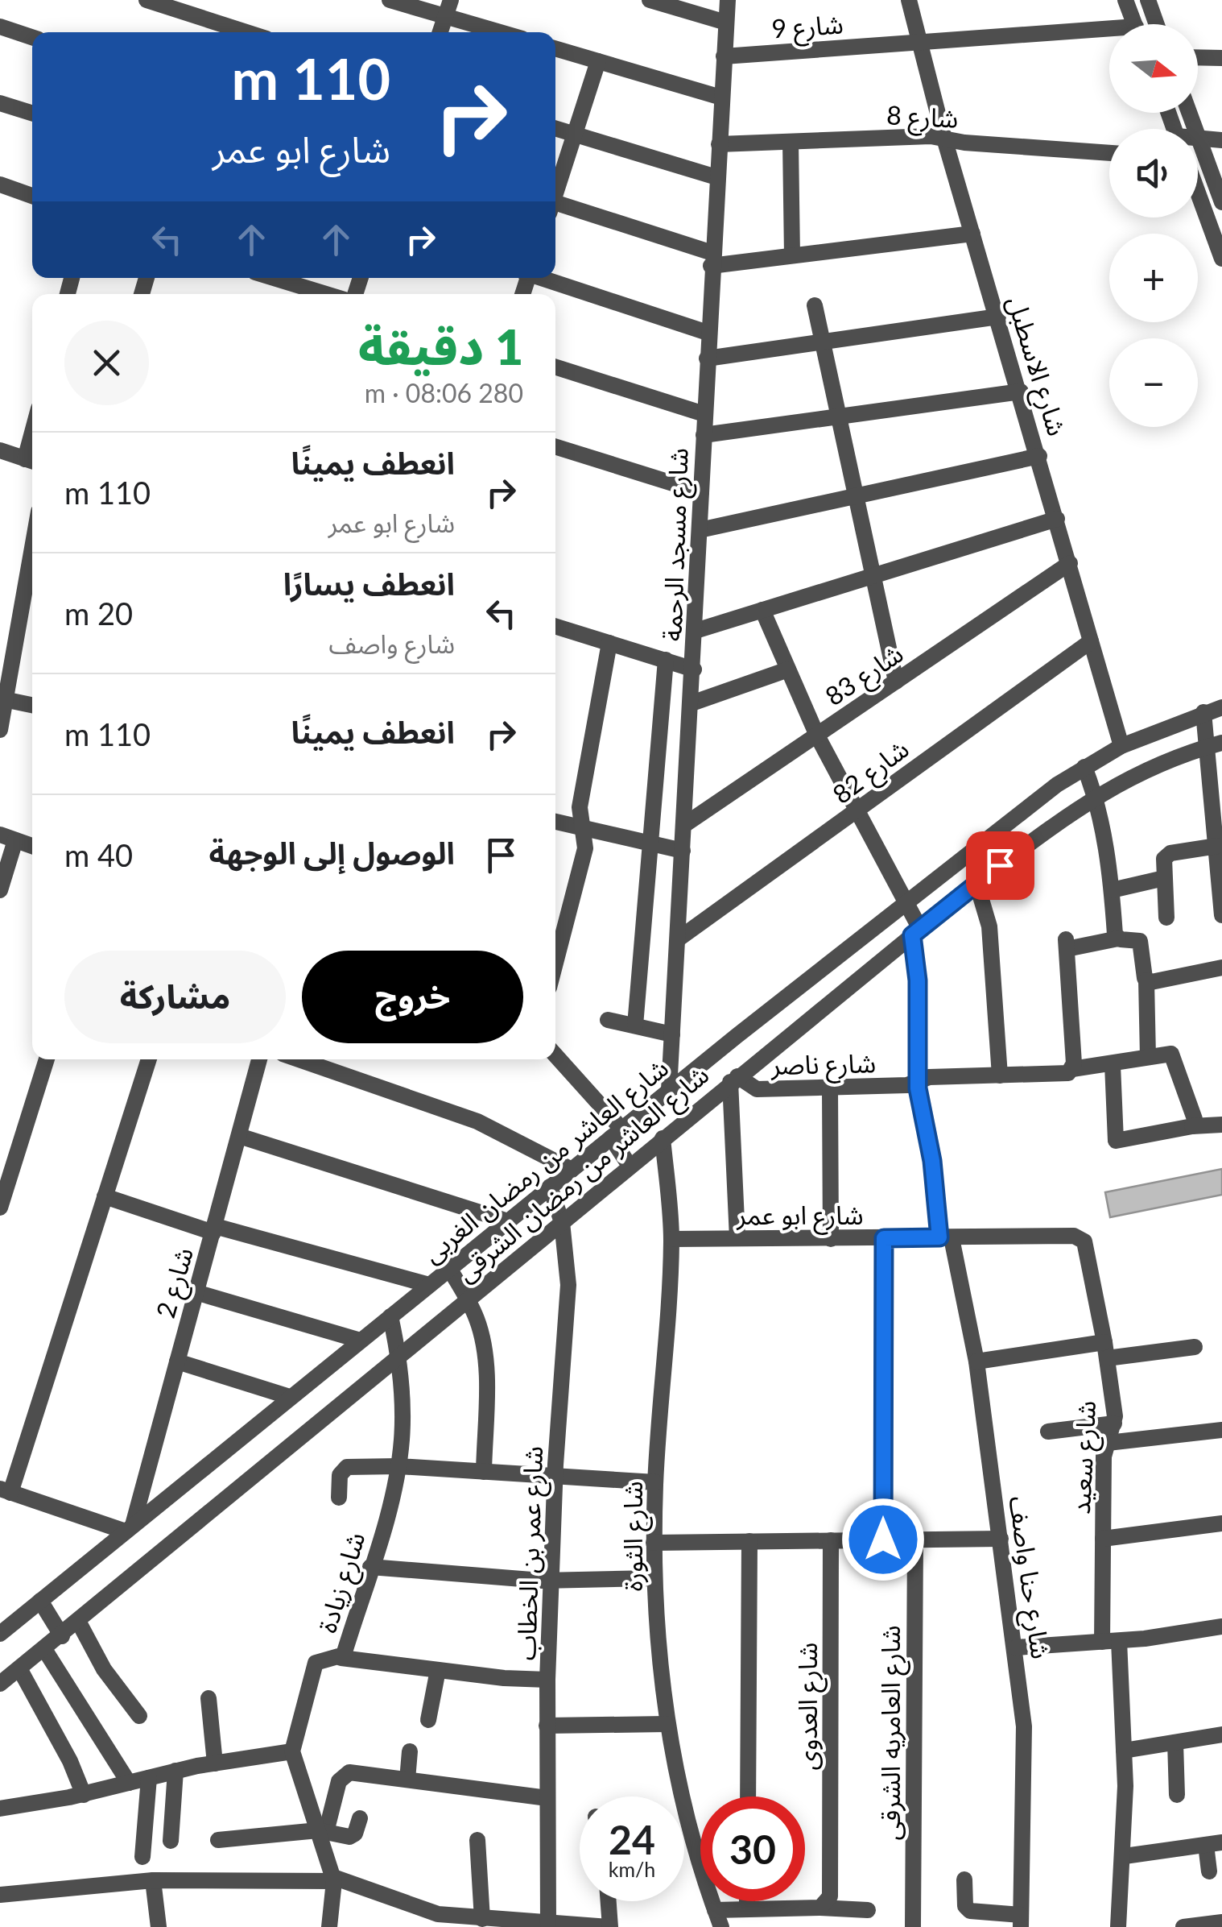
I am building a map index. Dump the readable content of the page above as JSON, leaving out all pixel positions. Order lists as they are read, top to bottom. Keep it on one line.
{"streets":{"street":["شارع 9","شارع 8","شارع الاسطبل","شارع مسجد الرحمة","شارع 83","شارع 82","شارع ناصر","شارع العاشر من رمضان الغربى","شارع العاشر من رمضان الشرقى","شارع ابو عمر","شارع 2","شارع سعيد","شارع الثورة","شارع عمر بن الخطاب","شارع حنا واصف","شارع زيادة","شارع العدوى","شارع العامريه الشرقى"]},"crossings":[["شارع 9","شارع الاسطبل"],["شارع 9","شارع مسجد الرحمة"],["شارع 8","شارع الاسطبل"],["شارع 8","شارع مسجد الرحمة"],["شارع الاسطبل","شارع 83"],["شارع الاسطبل","شارع 82"],["شارع الاسطبل","شارع العاشر من رمضان الغربى"],["شارع مسجد الرحمة","شارع 83"],["شارع مسجد الرحمة","شارع 82"],["شارع مسجد الرحمة","شارع العاشر من رمضان الغربى"],["شارع ناصر","شارع العاشر من رمضان الشرقى"],["شارع ناصر","شارع حنا واصف"],["شارع العاشر من رمضان الغربى","شارع 2"],["شارع العاشر من رمضان الغربى","شارع عمر بن الخطاب"],["شارع العاشر من رمضان الغربى","شارع زيادة"],["شارع العاشر من رمضان الشرقى","شارع الثورة"],["شارع العاشر من رمضان الشرقى","شارع عمر بن الخطاب"],["شارع العاشر من رمضان الشرقى","شارع حنا واصف"],["شارع العاشر من رمضان الشرقى","شارع زيادة"],["شارع ابو عمر","شارع سعيد"],["شارع ابو عمر","شارع الثورة"],["شارع ابو عمر","شارع حنا واصف"]],"north":"right","page":{"map_buttons":["+","−"],"turn":["110 m","شارع ابو عمر"],"heading":["1 دقيقة","280 m · 08:06"],"list":[{"name":"انعطف يمينًا","note":"شارع ابو عمر","value":"110 m"},{"name":"انعطف يسارًا","note":"شارع واصف","value":"20 m"},{"name":"انعطف يمينًا","value":"110 m"},{"name":"الوصول إلى الوجهة","value":"40 m"}],"buttons":["خروج","مشاركة"],"speed":"24 km/h","limit":"30"}}
